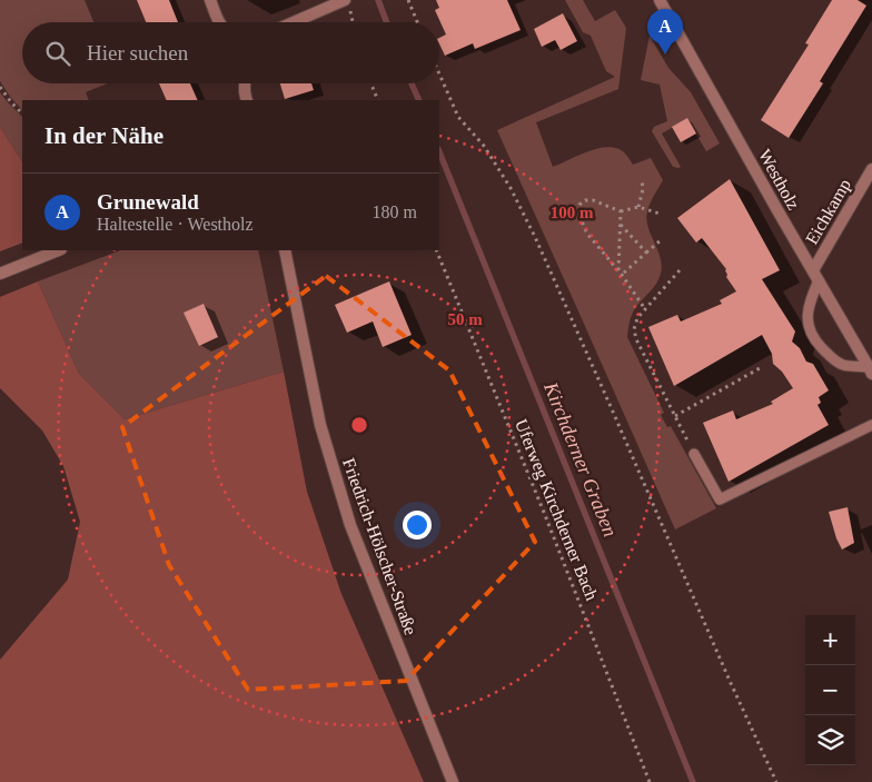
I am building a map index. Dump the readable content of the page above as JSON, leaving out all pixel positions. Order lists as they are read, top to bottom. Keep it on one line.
{"streets":{"street":["Westholz","Eichkamp","Friedrich-Hölscher-Straße"],"path":["Uferweg Kirchderner Bach"]},"crossings":[["Westholz","Eichkamp"]],"water":["Kirchderner Graben"],"page":{"pins":"A","search":"Hier suchen","heading":"In der Nähe","list":[{"mark":"A","name":"Grunewald","note":"Haltestelle · Westholz","value":"180 m"}],"map_buttons":["+","−"]},"rings":["100 m","50 m"]}
